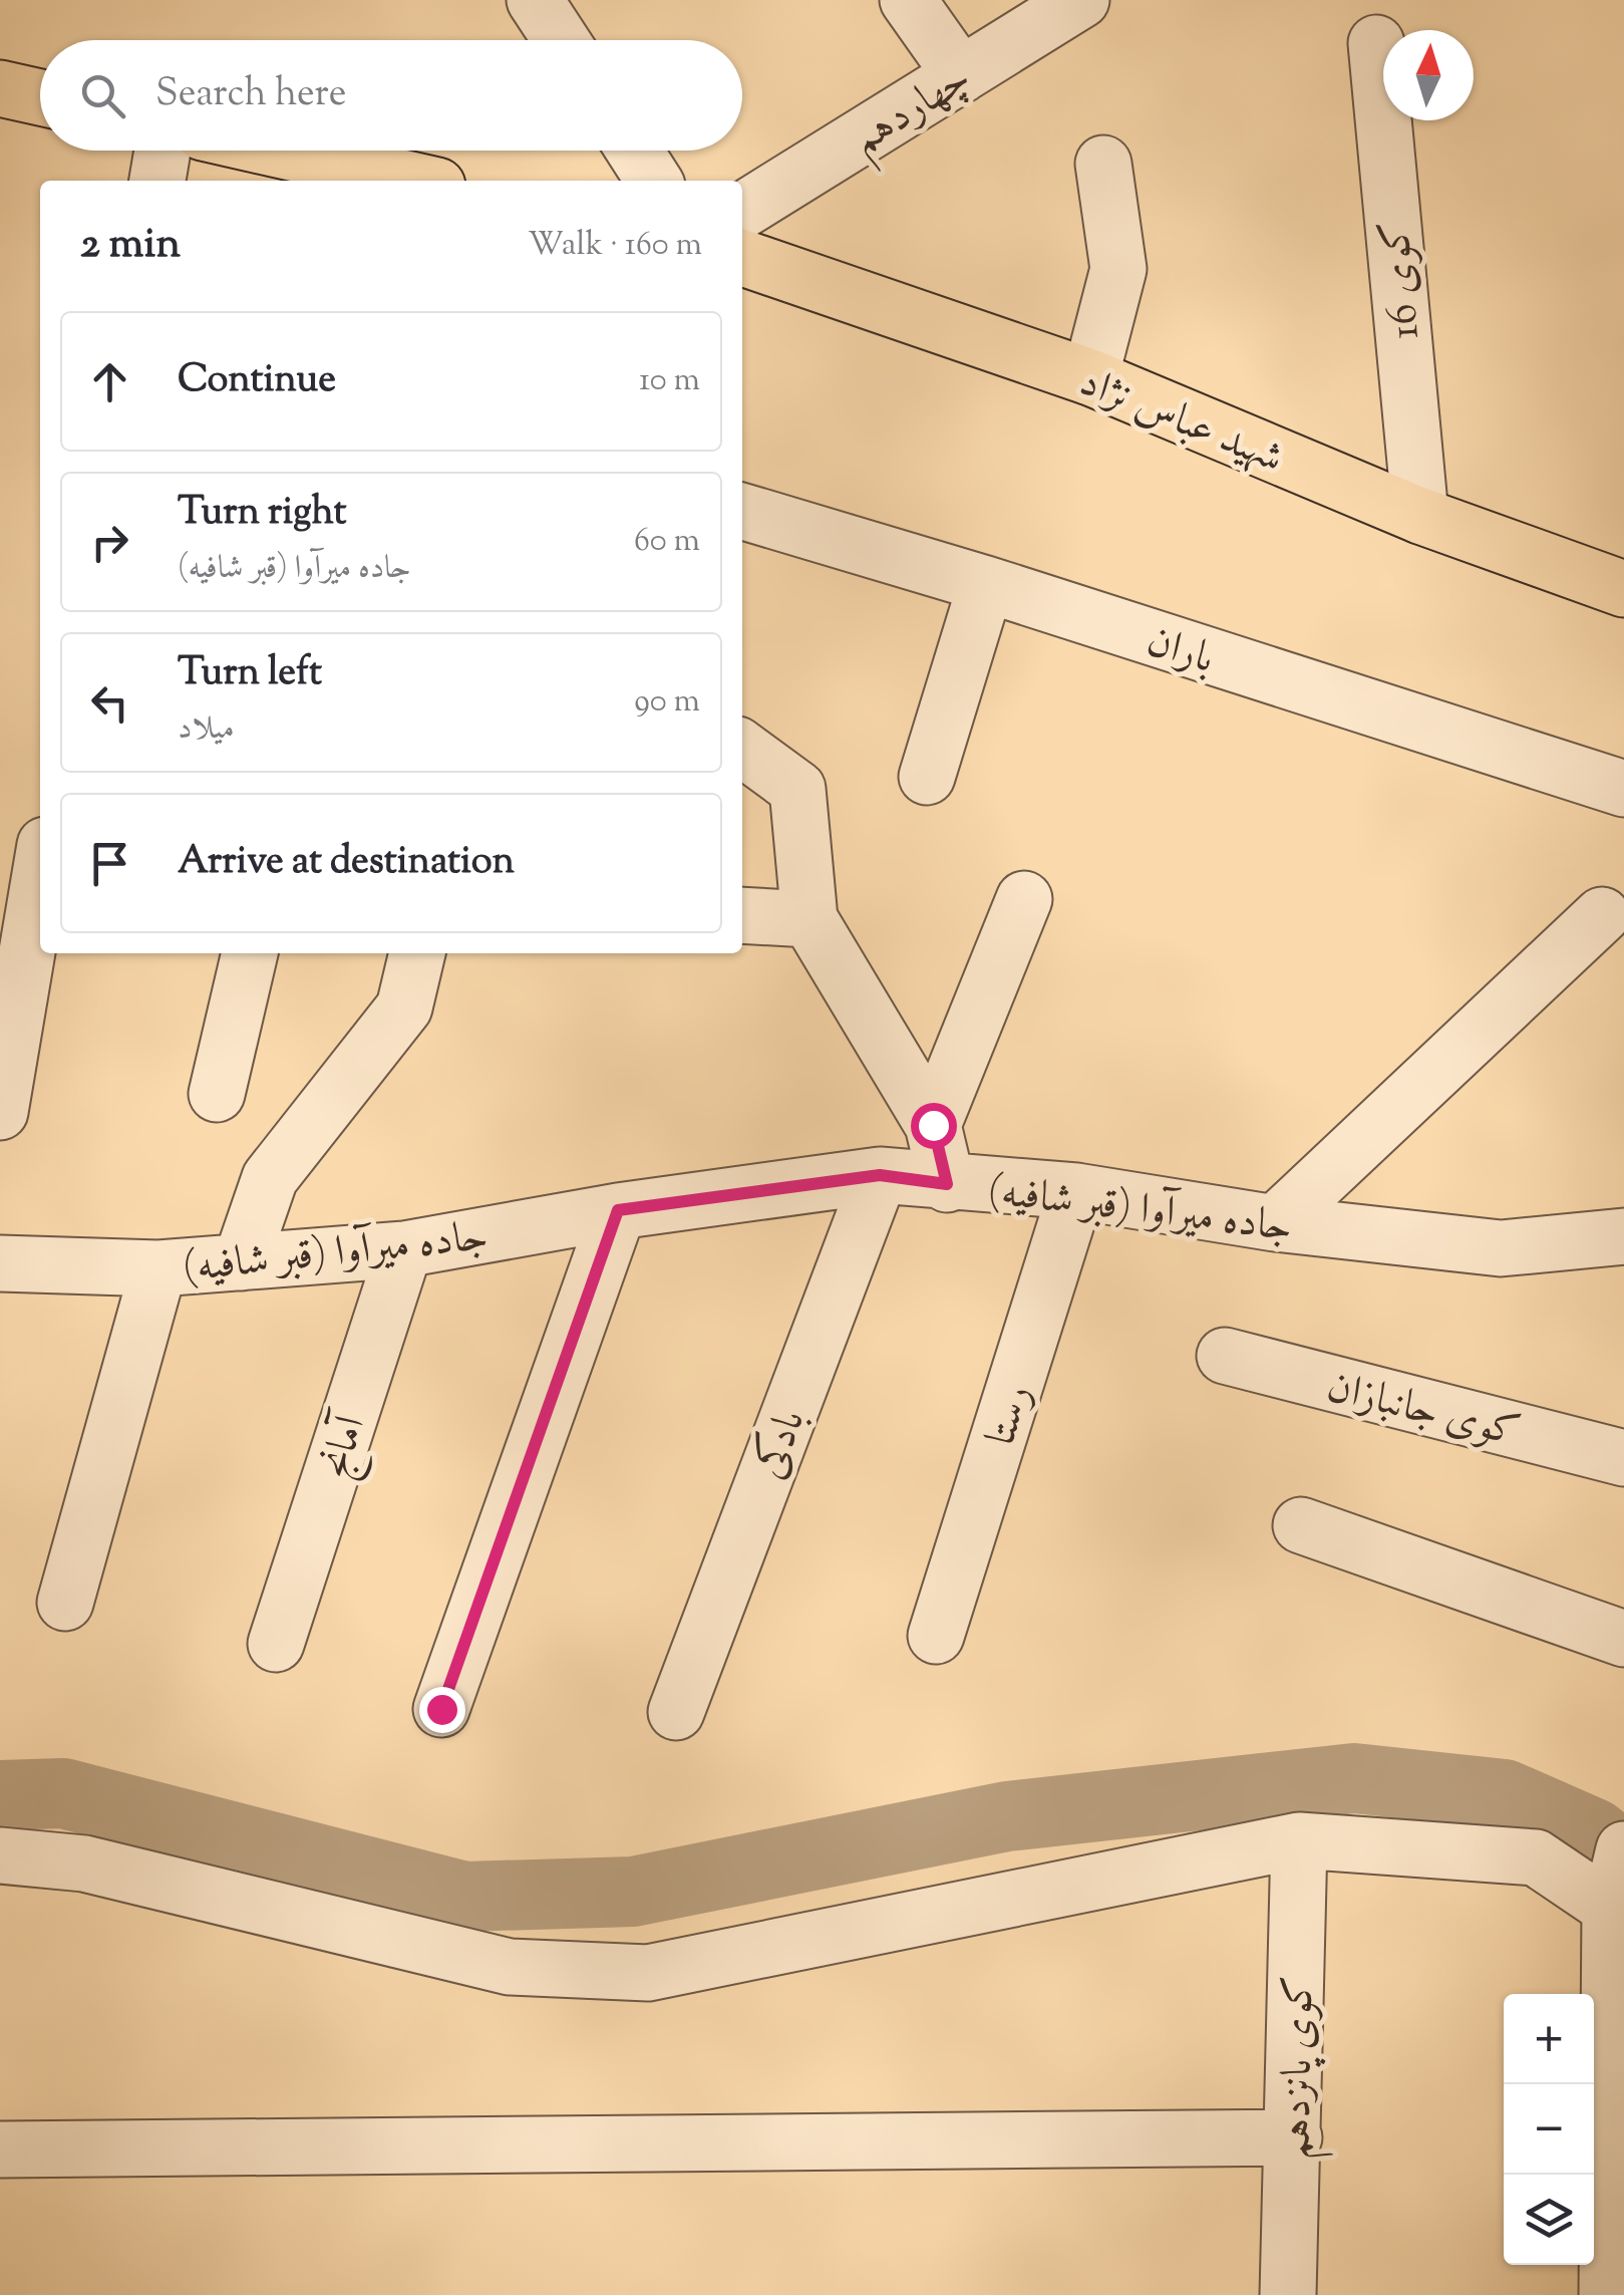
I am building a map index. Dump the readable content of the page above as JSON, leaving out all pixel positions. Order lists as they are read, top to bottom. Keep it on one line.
{"streets":{"main road":["شهید عباس نژاد"],"street":["چهاردهم","کوی 16","باران","جاده میرآوا (قبر شافیه)","کوی جانبازان","رستا","بادکی","آمانج","کوی پانزدهم"]},"crossings":[["کوی 16","شهید عباس نژاد"],["جاده میرآوا (قبر شافیه)","رستا"],["جاده میرآوا (قبر شافیه)","بادکی"],["جاده میرآوا (قبر شافیه)","آمانج"]],"north":"top","page":{"search":"Search here","heading":["2 min","Walk · 160 m"],"list":[["Continue","10 m"],["Turn right","جاده میرآوا (قبر شافیه)","60 m"],["Turn left","میلاد","90 m"],"Arrive at destination"],"map_buttons":["+","−"]}}
